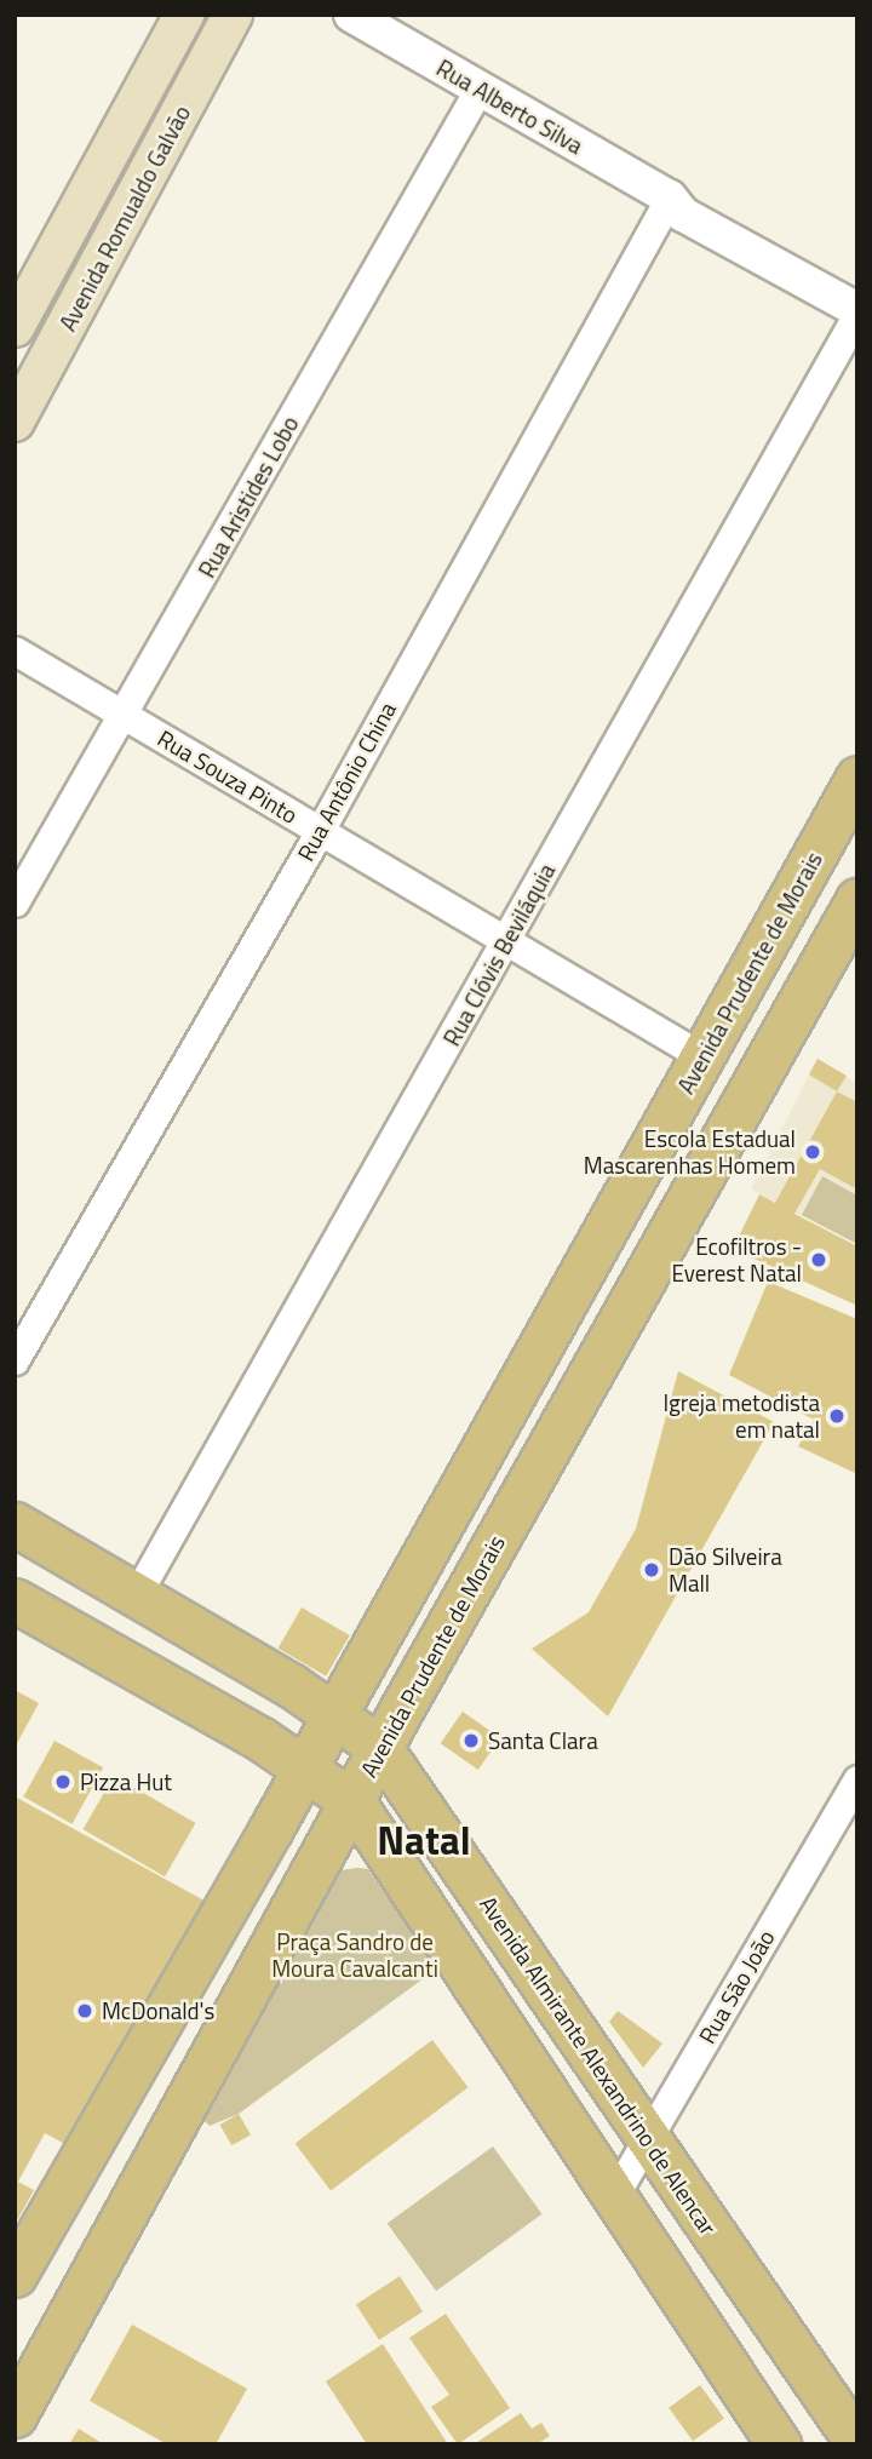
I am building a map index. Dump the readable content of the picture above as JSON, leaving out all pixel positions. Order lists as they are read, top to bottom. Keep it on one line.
{"streets":{"main road":["Avenida Romualdo Galvão","Avenida Prudente de Morais","Avenida Almirante Alexandrino de Alencar"],"street":["Rua Alberto Silva","Rua Aristides Lobo","Rua Souza Pinto","Rua Antônio China","Rua Clóvis Beviláquia","Rua São João"]},"crossings":[["Rua Alberto Silva","Rua Aristides Lobo"],["Rua Alberto Silva","Rua Antônio China"],["Rua Alberto Silva","Rua Clóvis Beviláquia"],["Rua Aristides Lobo","Rua Souza Pinto"],["Rua Souza Pinto","Rua Antônio China"],["Rua Souza Pinto","Rua Clóvis Beviláquia"],["Rua Souza Pinto","Avenida Prudente de Morais"],["Rua Clóvis Beviláquia","Avenida Almirante Alexandrino de Alencar"],["Avenida Prudente de Morais","Avenida Almirante Alexandrino de Alencar"],["Rua São João","Avenida Almirante Alexandrino de Alencar"]],"districts":["Natal"],"parks":["Praça Sandro de Moura Cavalcanti"],"places":["Escola Estadual Mascarenhas Homem","Ecofiltros - Everest Natal","Igreja metodista em natal","Dão Silveira Mall","Santa Clara","Pizza Hut","McDonald's"]}
